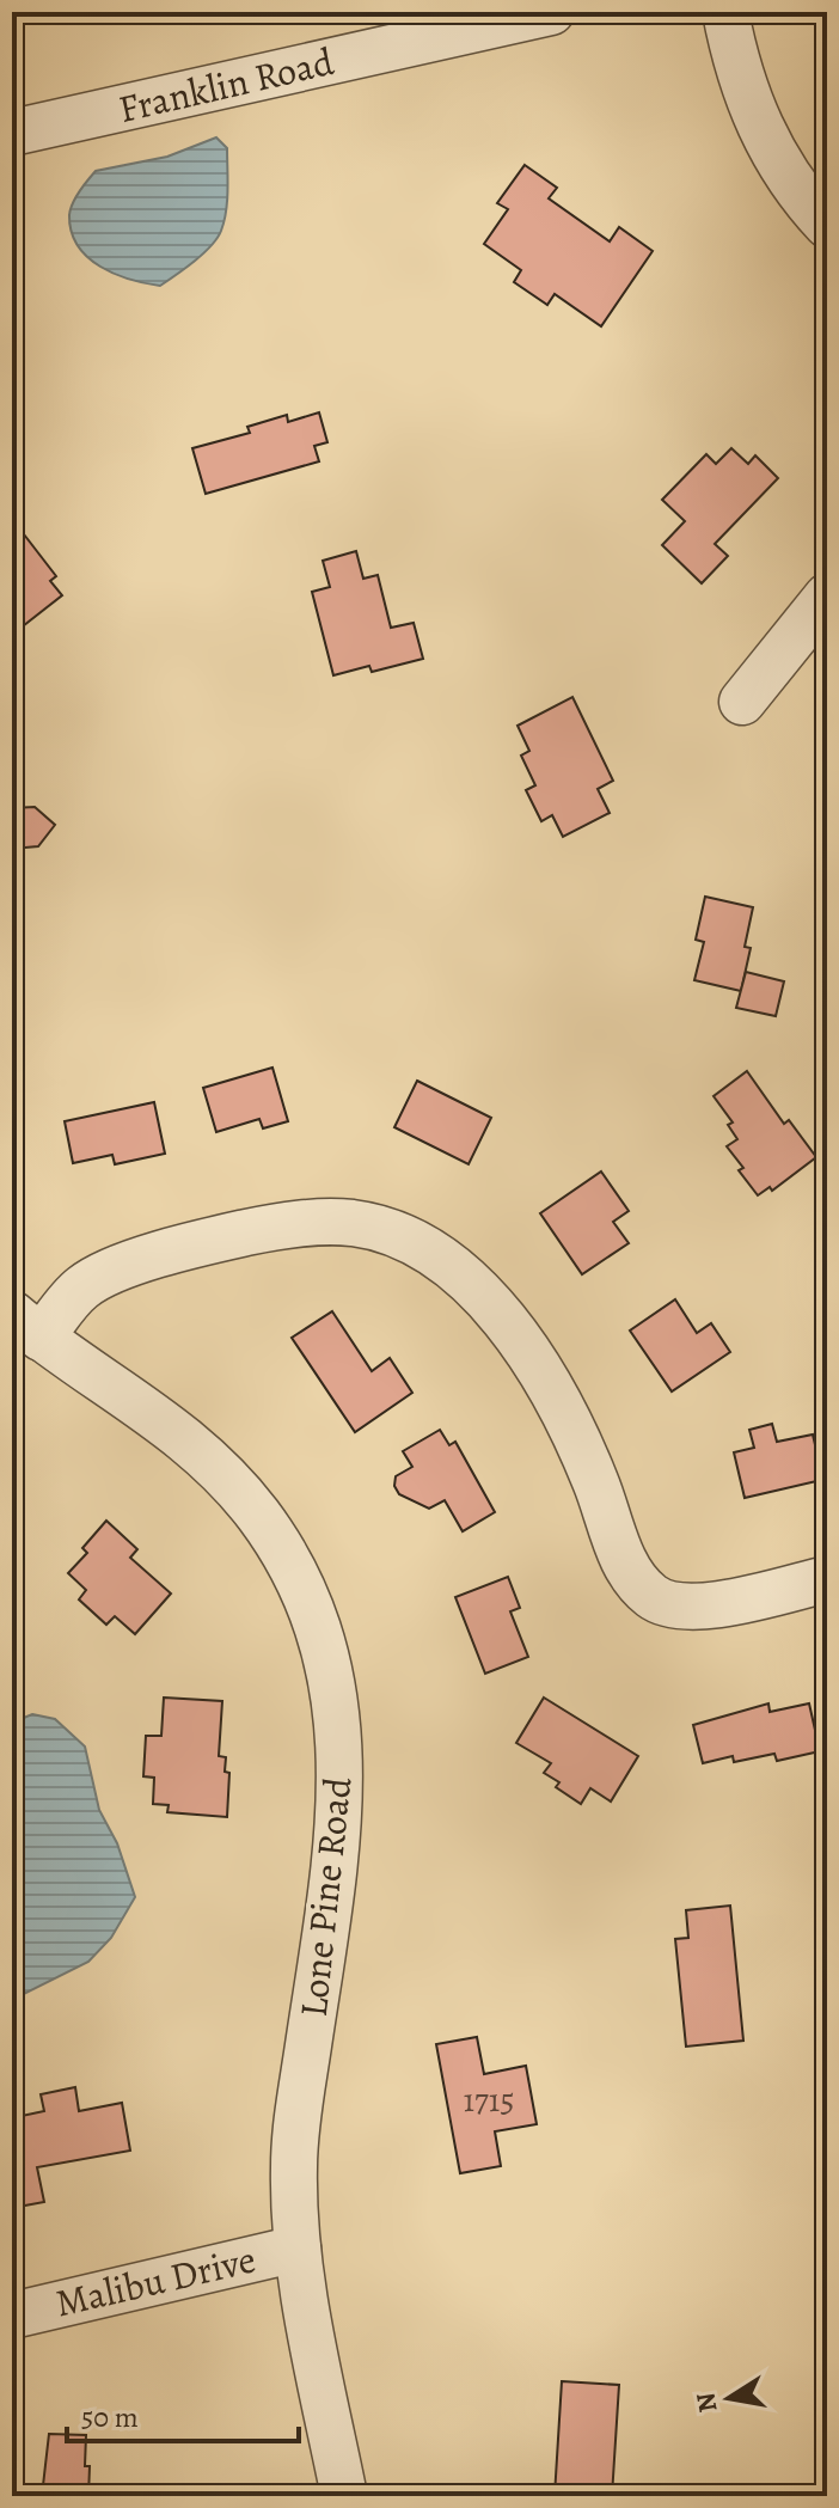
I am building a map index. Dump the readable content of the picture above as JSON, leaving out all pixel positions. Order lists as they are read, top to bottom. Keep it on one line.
{"streets":{"street":["Franklin Road","Lone Pine Road","Malibu Drive"]},"crossings":[["Lone Pine Road","Malibu Drive"]],"house_numbers":["1715"],"scale_bar":"50 m","north":"left"}
